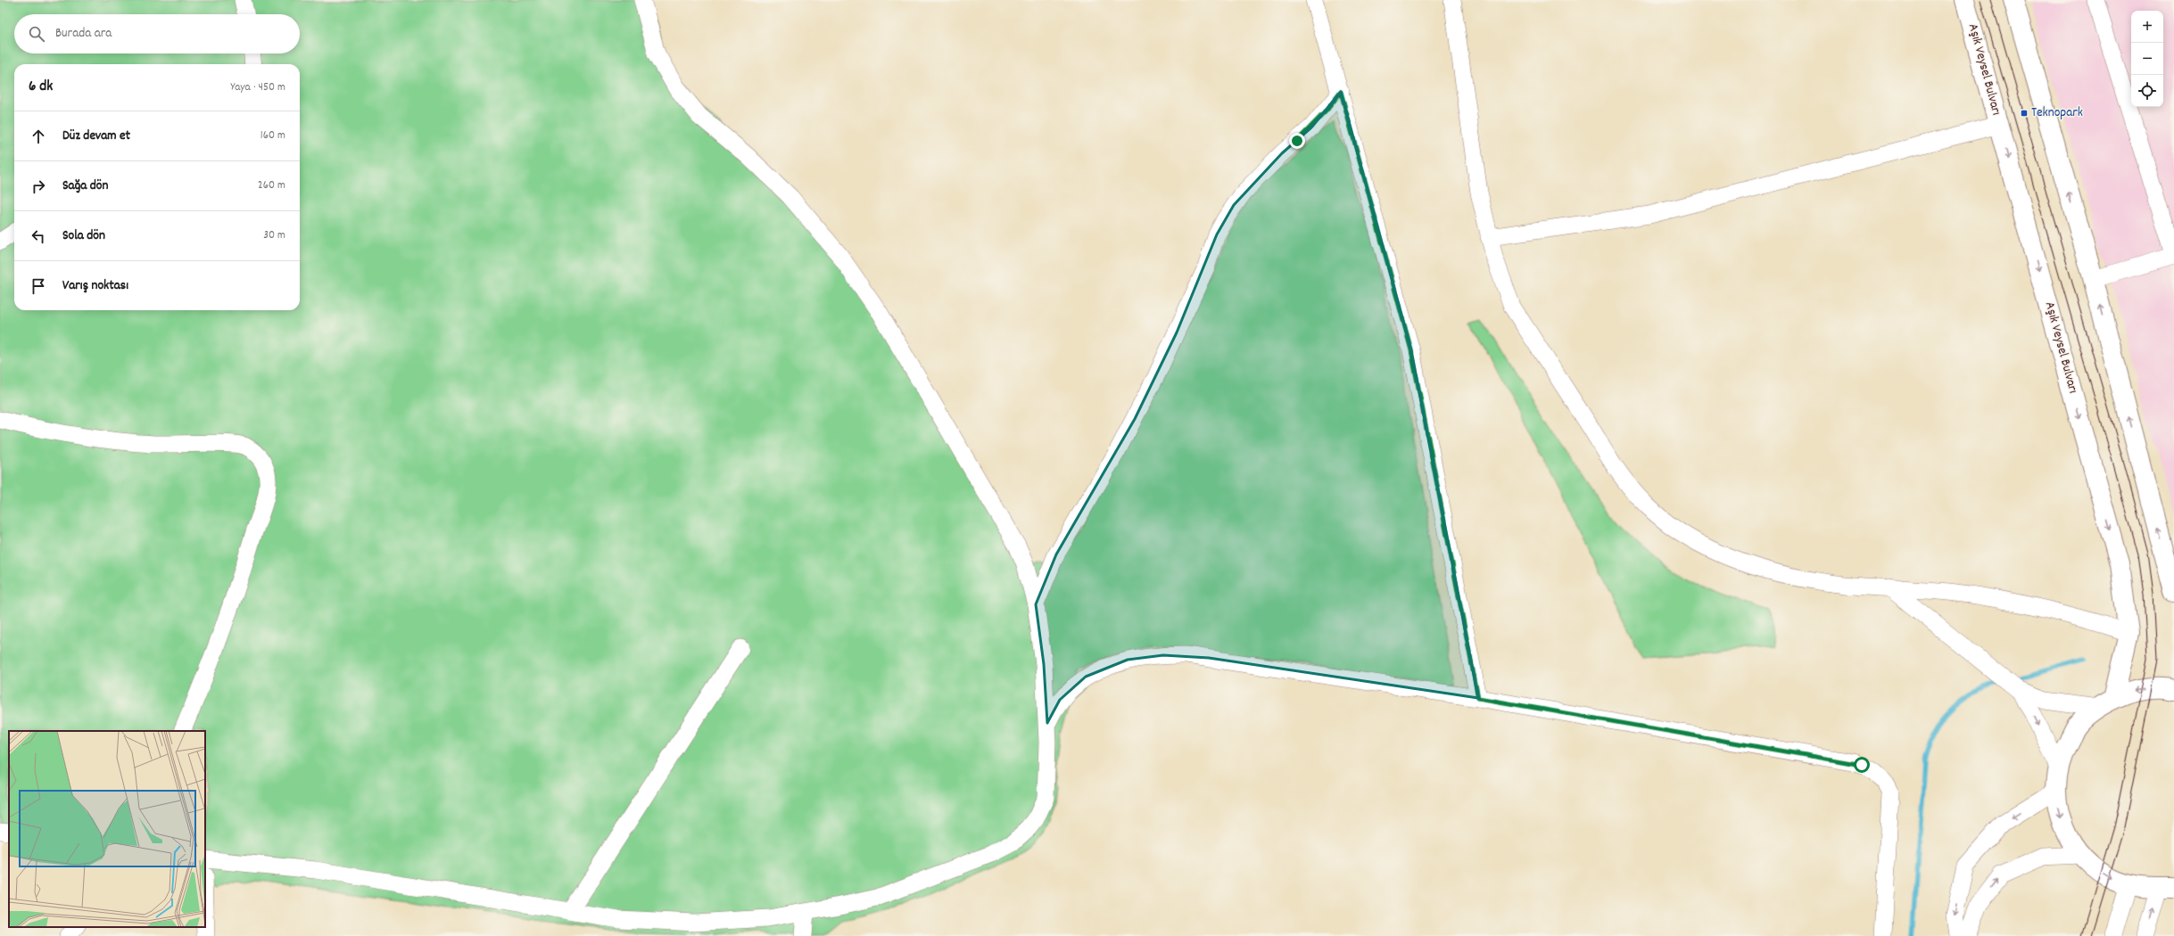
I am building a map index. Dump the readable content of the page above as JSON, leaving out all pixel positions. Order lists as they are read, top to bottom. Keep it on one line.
{"streets":{"main road":["Aşık Veysel Bulvarı"]},"places":{"transit":["Teknopark"]},"page":{"map_buttons":["+","−"],"search":"Burada ara","heading":["6 dk","Yaya · 450 m"],"list":[["Düz devam et","160 m"],["Sağa dön","260 m"],["Sola dön","30 m"],"Varış noktası"]}}
